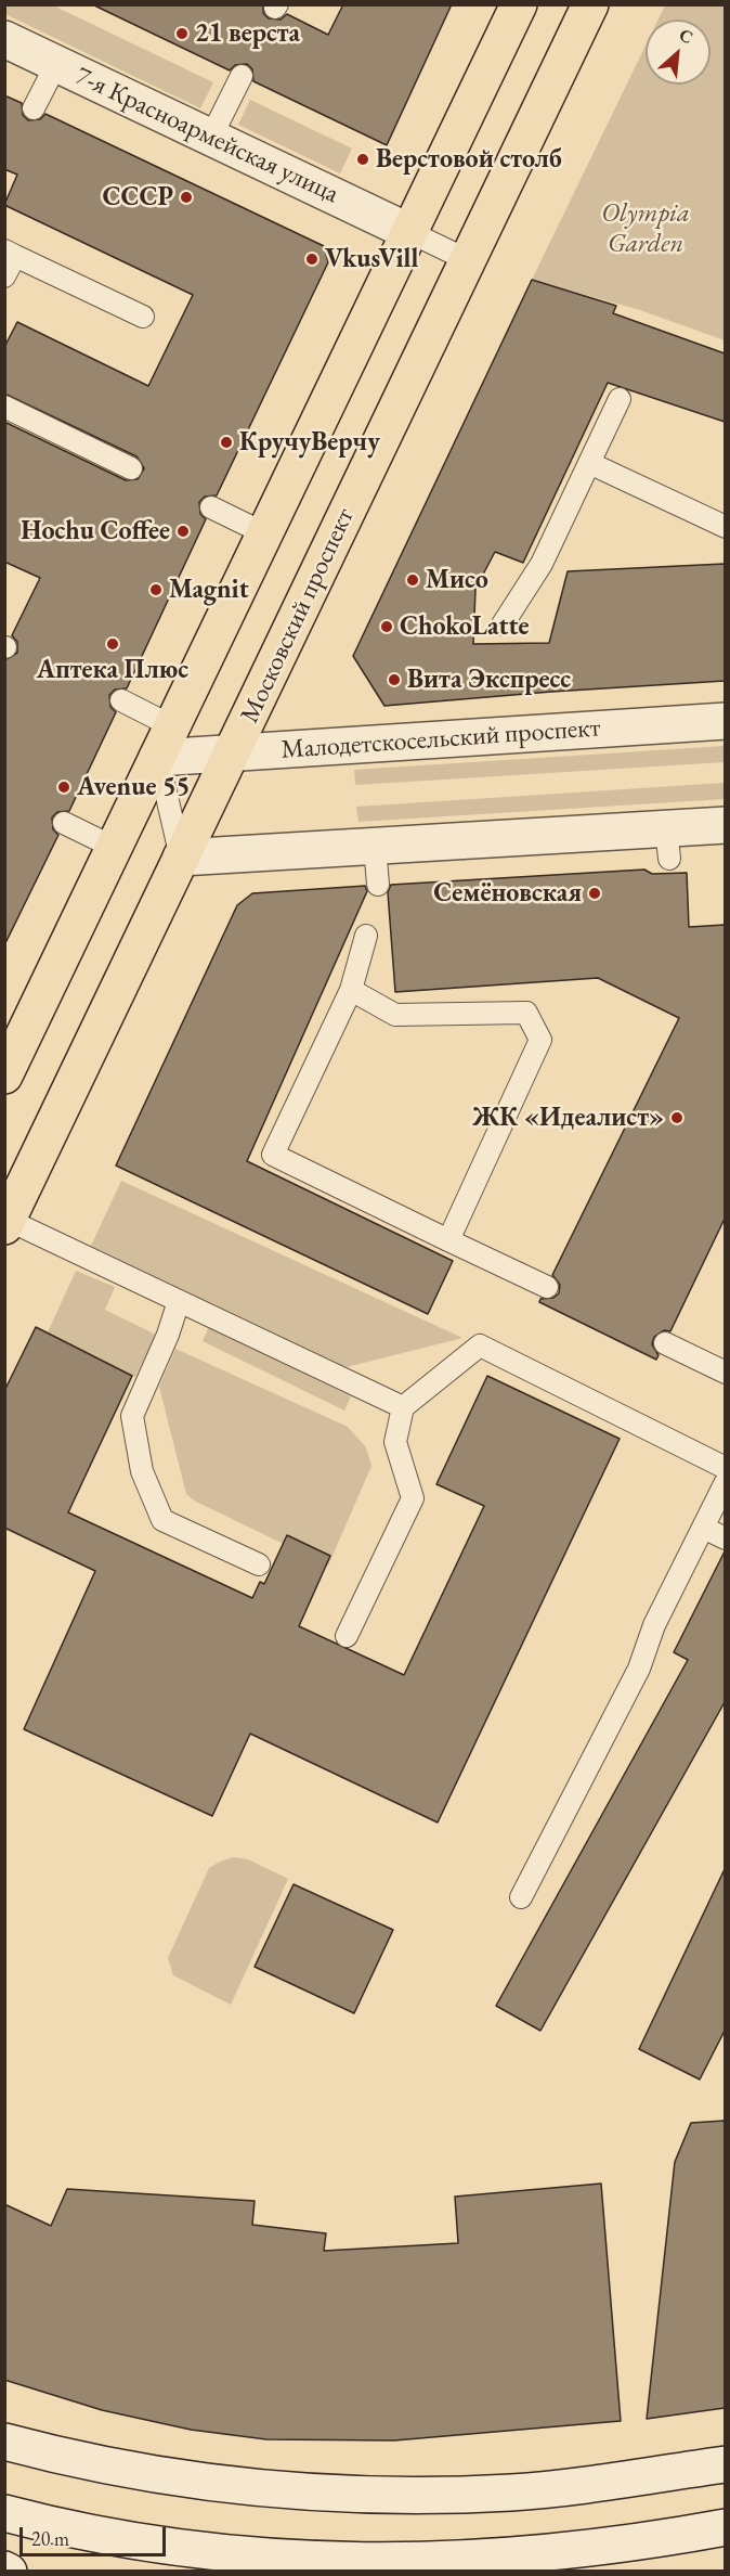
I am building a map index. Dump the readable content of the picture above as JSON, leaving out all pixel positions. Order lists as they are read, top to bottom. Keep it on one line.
{"streets":{"main road":["Московский проспект"],"street":["7-я Красноармейская улица","Малодетскосельский проспект"]},"crossings":[["Московский проспект","Малодетскосельский проспект"]],"parks":["Olympia Garden"],"places":["21 верста","Верстовой столб","СССР","VkusVill","КручуВерчу","Hochu Coffee","Мисо","Magnit","ChokoLatte","Аптека Плюс","Вита Экспресс","Avenue 55","Семёновская","ЖК «Идеалист»"],"scale_bar":"20 m","north":"top right"}
